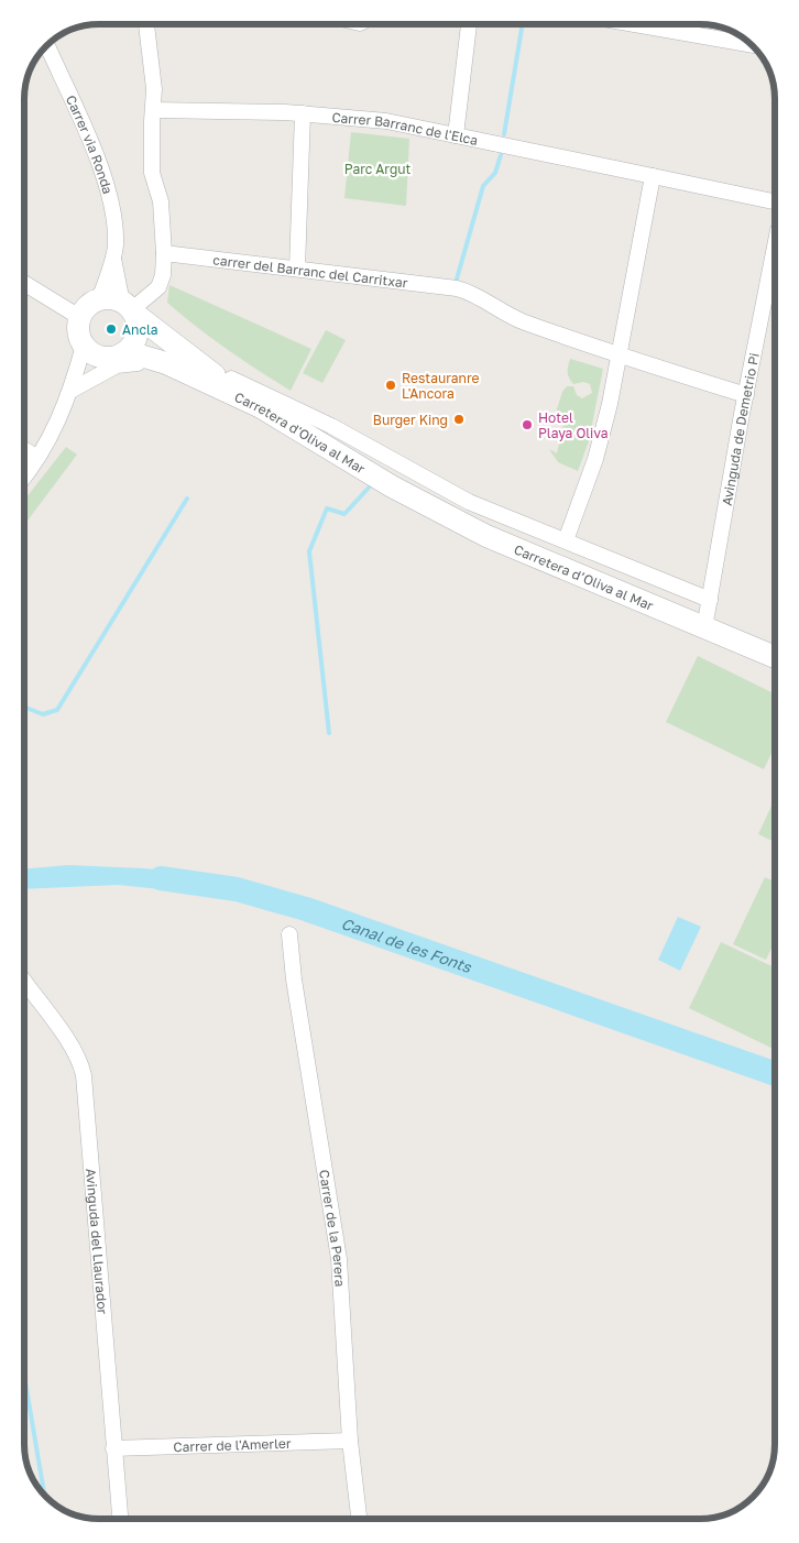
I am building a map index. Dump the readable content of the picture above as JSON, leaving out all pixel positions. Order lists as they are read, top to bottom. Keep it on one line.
{"streets":{"street":["Carrer Barranc de l'Elca","Carrer via Ronda","carrer del Barranc del Carritxar","Avinguda de Demetrio Pi","Carretera d'Oliva al Mar","Carretera d’Oliva al Mar","Carrer de la Perera","Avinguda del Llaurador","Carrer de l'Amerler"]},"crossings":[["Carrer via Ronda","Carretera d'Oliva al Mar"],["carrer del Barranc del Carritxar","Avinguda de Demetrio Pi"],["Avinguda de Demetrio Pi","Carretera d’Oliva al Mar"],["Carretera d'Oliva al Mar","Carretera d’Oliva al Mar"],["Carrer de la Perera","Carrer de l'Amerler"],["Avinguda del Llaurador","Carrer de l'Amerler"]],"water":["Canal de les Fonts"],"parks":["Parc Argut"],"places":["Ancla","Restauranre L'Ancora","Burger King","Hotel Playa Oliva"]}
